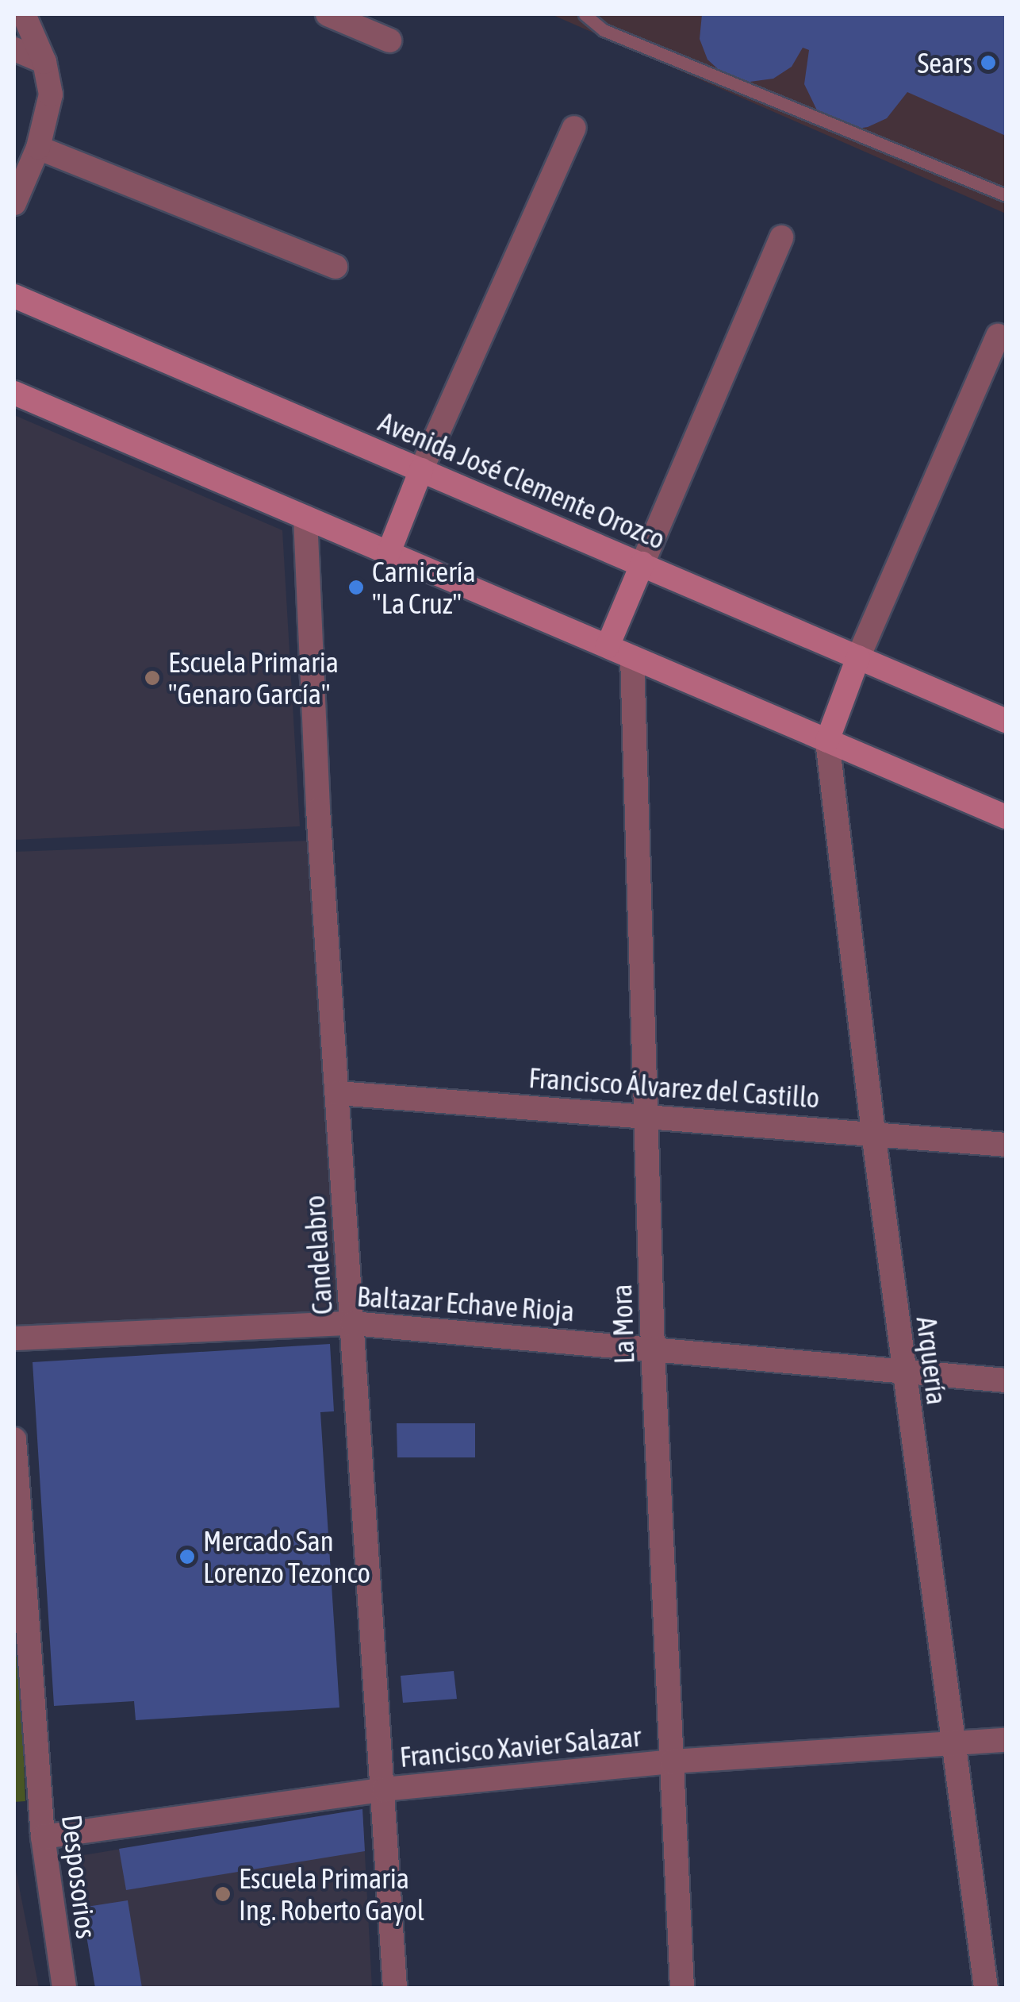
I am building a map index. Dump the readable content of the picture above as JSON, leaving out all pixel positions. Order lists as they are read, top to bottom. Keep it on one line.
{"streets":{"street":["Avenida José Clemente Orozco","Francisco Álvarez del Castillo","Candelabro","Baltazar Echave Rioja","La Mora","Arquería","Francisco Xavier Salazar","Desposorios"]},"crossings":[["Francisco Álvarez del Castillo","Candelabro"],["Francisco Álvarez del Castillo","La Mora"],["Francisco Álvarez del Castillo","Arquería"],["Candelabro","Baltazar Echave Rioja"],["Candelabro","Francisco Xavier Salazar"],["Baltazar Echave Rioja","La Mora"],["Baltazar Echave Rioja","Arquería"],["La Mora","Francisco Xavier Salazar"],["Arquería","Francisco Xavier Salazar"],["Francisco Xavier Salazar","Desposorios"]],"places":["Sears","Carnicería \"La Cruz\"","Escuela Primaria \"Genaro García\"","Mercado San Lorenzo Tezonco","Escuela Primaria Ing. Roberto Gayol"]}
